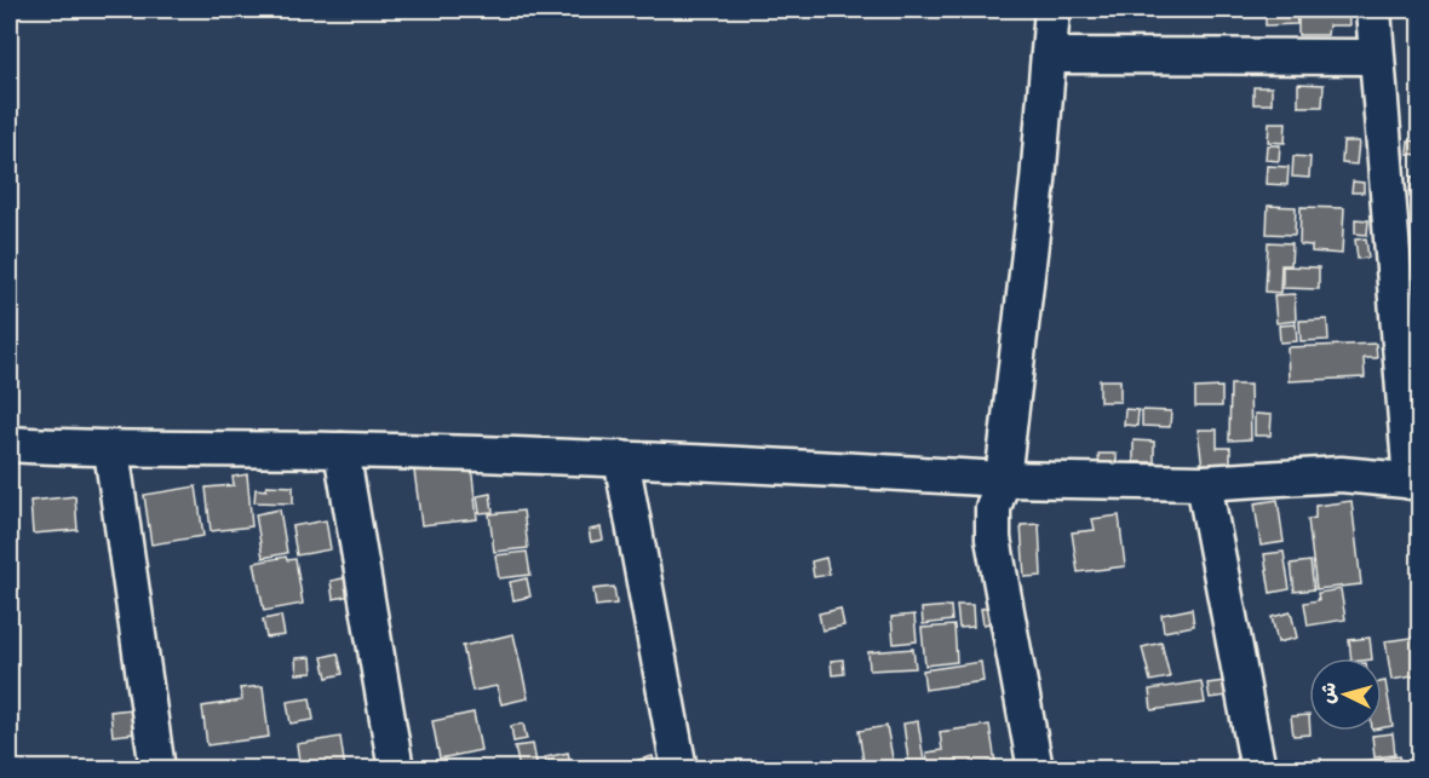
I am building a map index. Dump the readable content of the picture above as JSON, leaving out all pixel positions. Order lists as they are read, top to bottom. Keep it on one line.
{"north":"left"}
